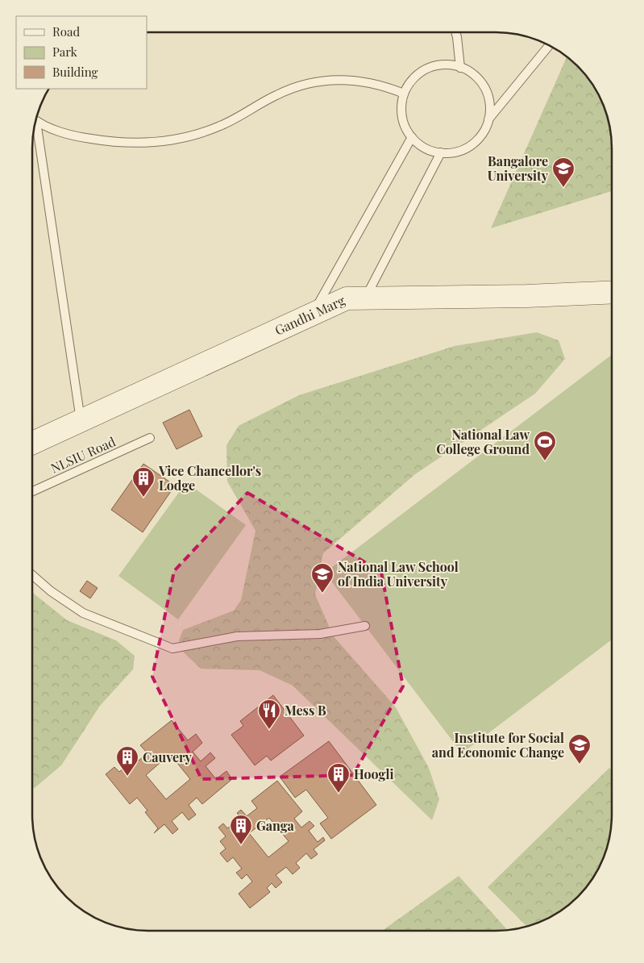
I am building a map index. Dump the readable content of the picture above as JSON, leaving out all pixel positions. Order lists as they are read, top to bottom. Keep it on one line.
{"streets":{"main road":["Gandhi Marg"],"lane":["NLSIU Road"]},"places":{"school or university":["Bangalore University","National Law School of India University","Institute for Social and Economic Change"],"sports":["National Law College Ground"],"building":["Vice Chancellor's Lodge","Cauvery","Hoogli","Ganga"],"restaurant":["Mess B"]},"legend":["Road","Park","Building"]}
